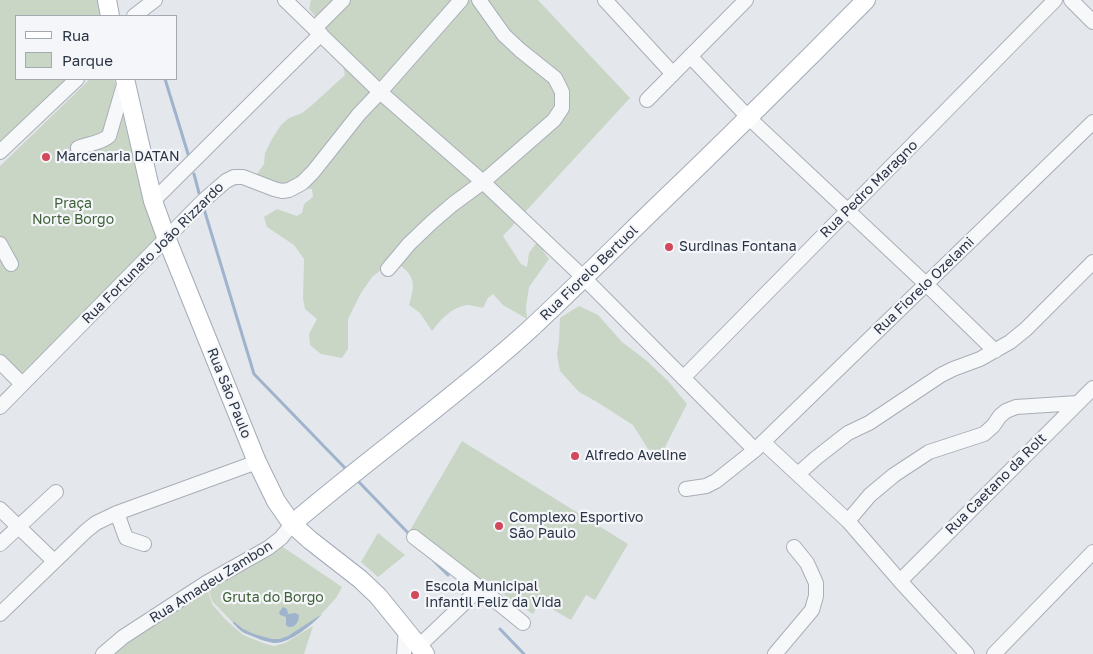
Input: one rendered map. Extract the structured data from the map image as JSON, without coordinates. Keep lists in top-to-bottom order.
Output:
{
  "streets": {
    "main road": ["Rua Fiorelo Bertuol", "Rua São Paulo"],
    "street": [
      "Rua Pedro Maragno",
      "Rua Fortunato João Rizzardo",
      "Rua Fiorelo Ozelami",
      "Rua Caetano da Rolt",
      "Rua Amadeu Zambon"
    ]
  },
  "crossings": [
    ["Rua Fortunato João Rizzardo", "Rua São Paulo"],
    ["Rua Fiorelo Bertuol", "Rua São Paulo"],
    ["Rua Fiorelo Bertuol", "Rua Amadeu Zambon"],
    ["Rua São Paulo", "Rua Amadeu Zambon"]
  ],
  "parks": ["Praça Norte Borgo", "Gruta do Borgo"],
  "places": [
    "Marcenaria DATAN",
    "Surdinas Fontana",
    "Alfredo Aveline",
    "Complexo Esportivo São Paulo",
    "Escola Municipal Infantil Feliz da Vida"
  ],
  "legend": ["Rua", "Parque"]
}
